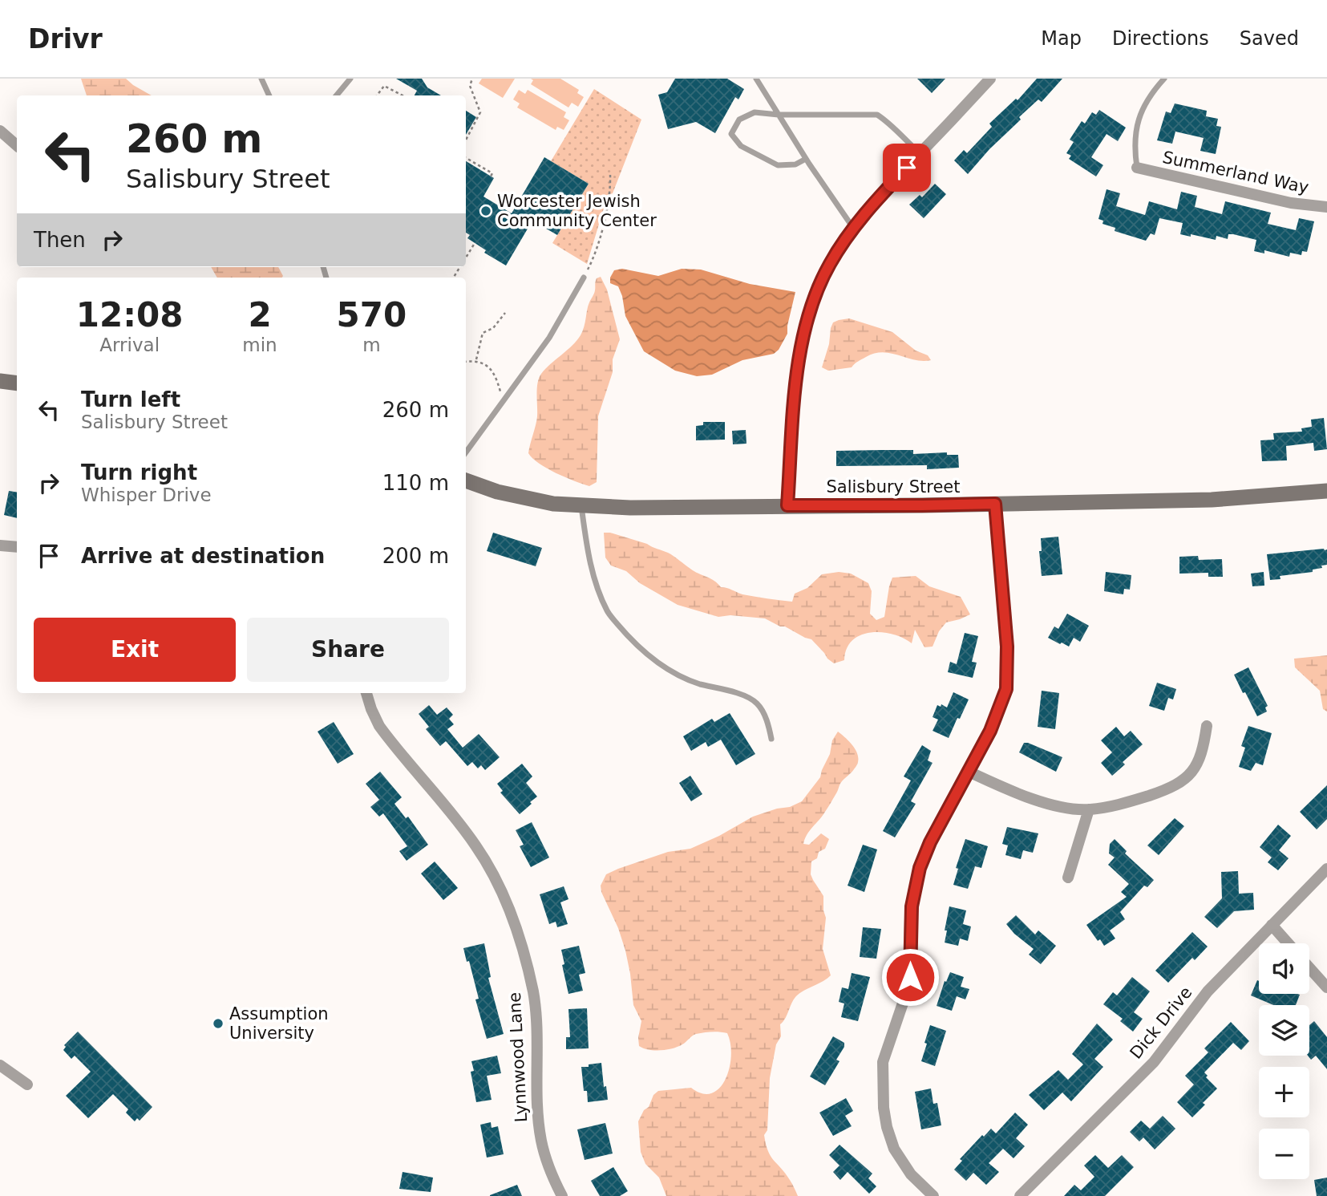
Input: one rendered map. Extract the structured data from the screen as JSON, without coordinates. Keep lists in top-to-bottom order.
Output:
{
  "streets": {
    "main road": ["Salisbury Street"],
    "street": ["Summerland Way", "Dick Drive", "Lynnwood Lane"]
  },
  "places": ["Worcester Jewish Community Center", "Assumption University"],
  "page": {
    "header": "Drivr",
    "nav": ["Map", "Directions", "Saved"],
    "turn": ["260 m", "Salisbury Street"],
    "then": "Then",
    "eta": [
      "12:08",
      "Arrival",
      "2",
      "min",
      "570",
      "m"
    ],
    "list": [
      {
        "name": "Turn left",
        "note": "Salisbury Street",
        "value": "260 m"
      },
      {
        "name": "Turn right",
        "note": "Whisper Drive",
        "value": "110 m"
      },
      {
        "name": "Arrive at destination",
        "value": "200 m"
      }
    ],
    "buttons": ["Exit", "Share"],
    "map_buttons": ["+", "−"]
  }
}
